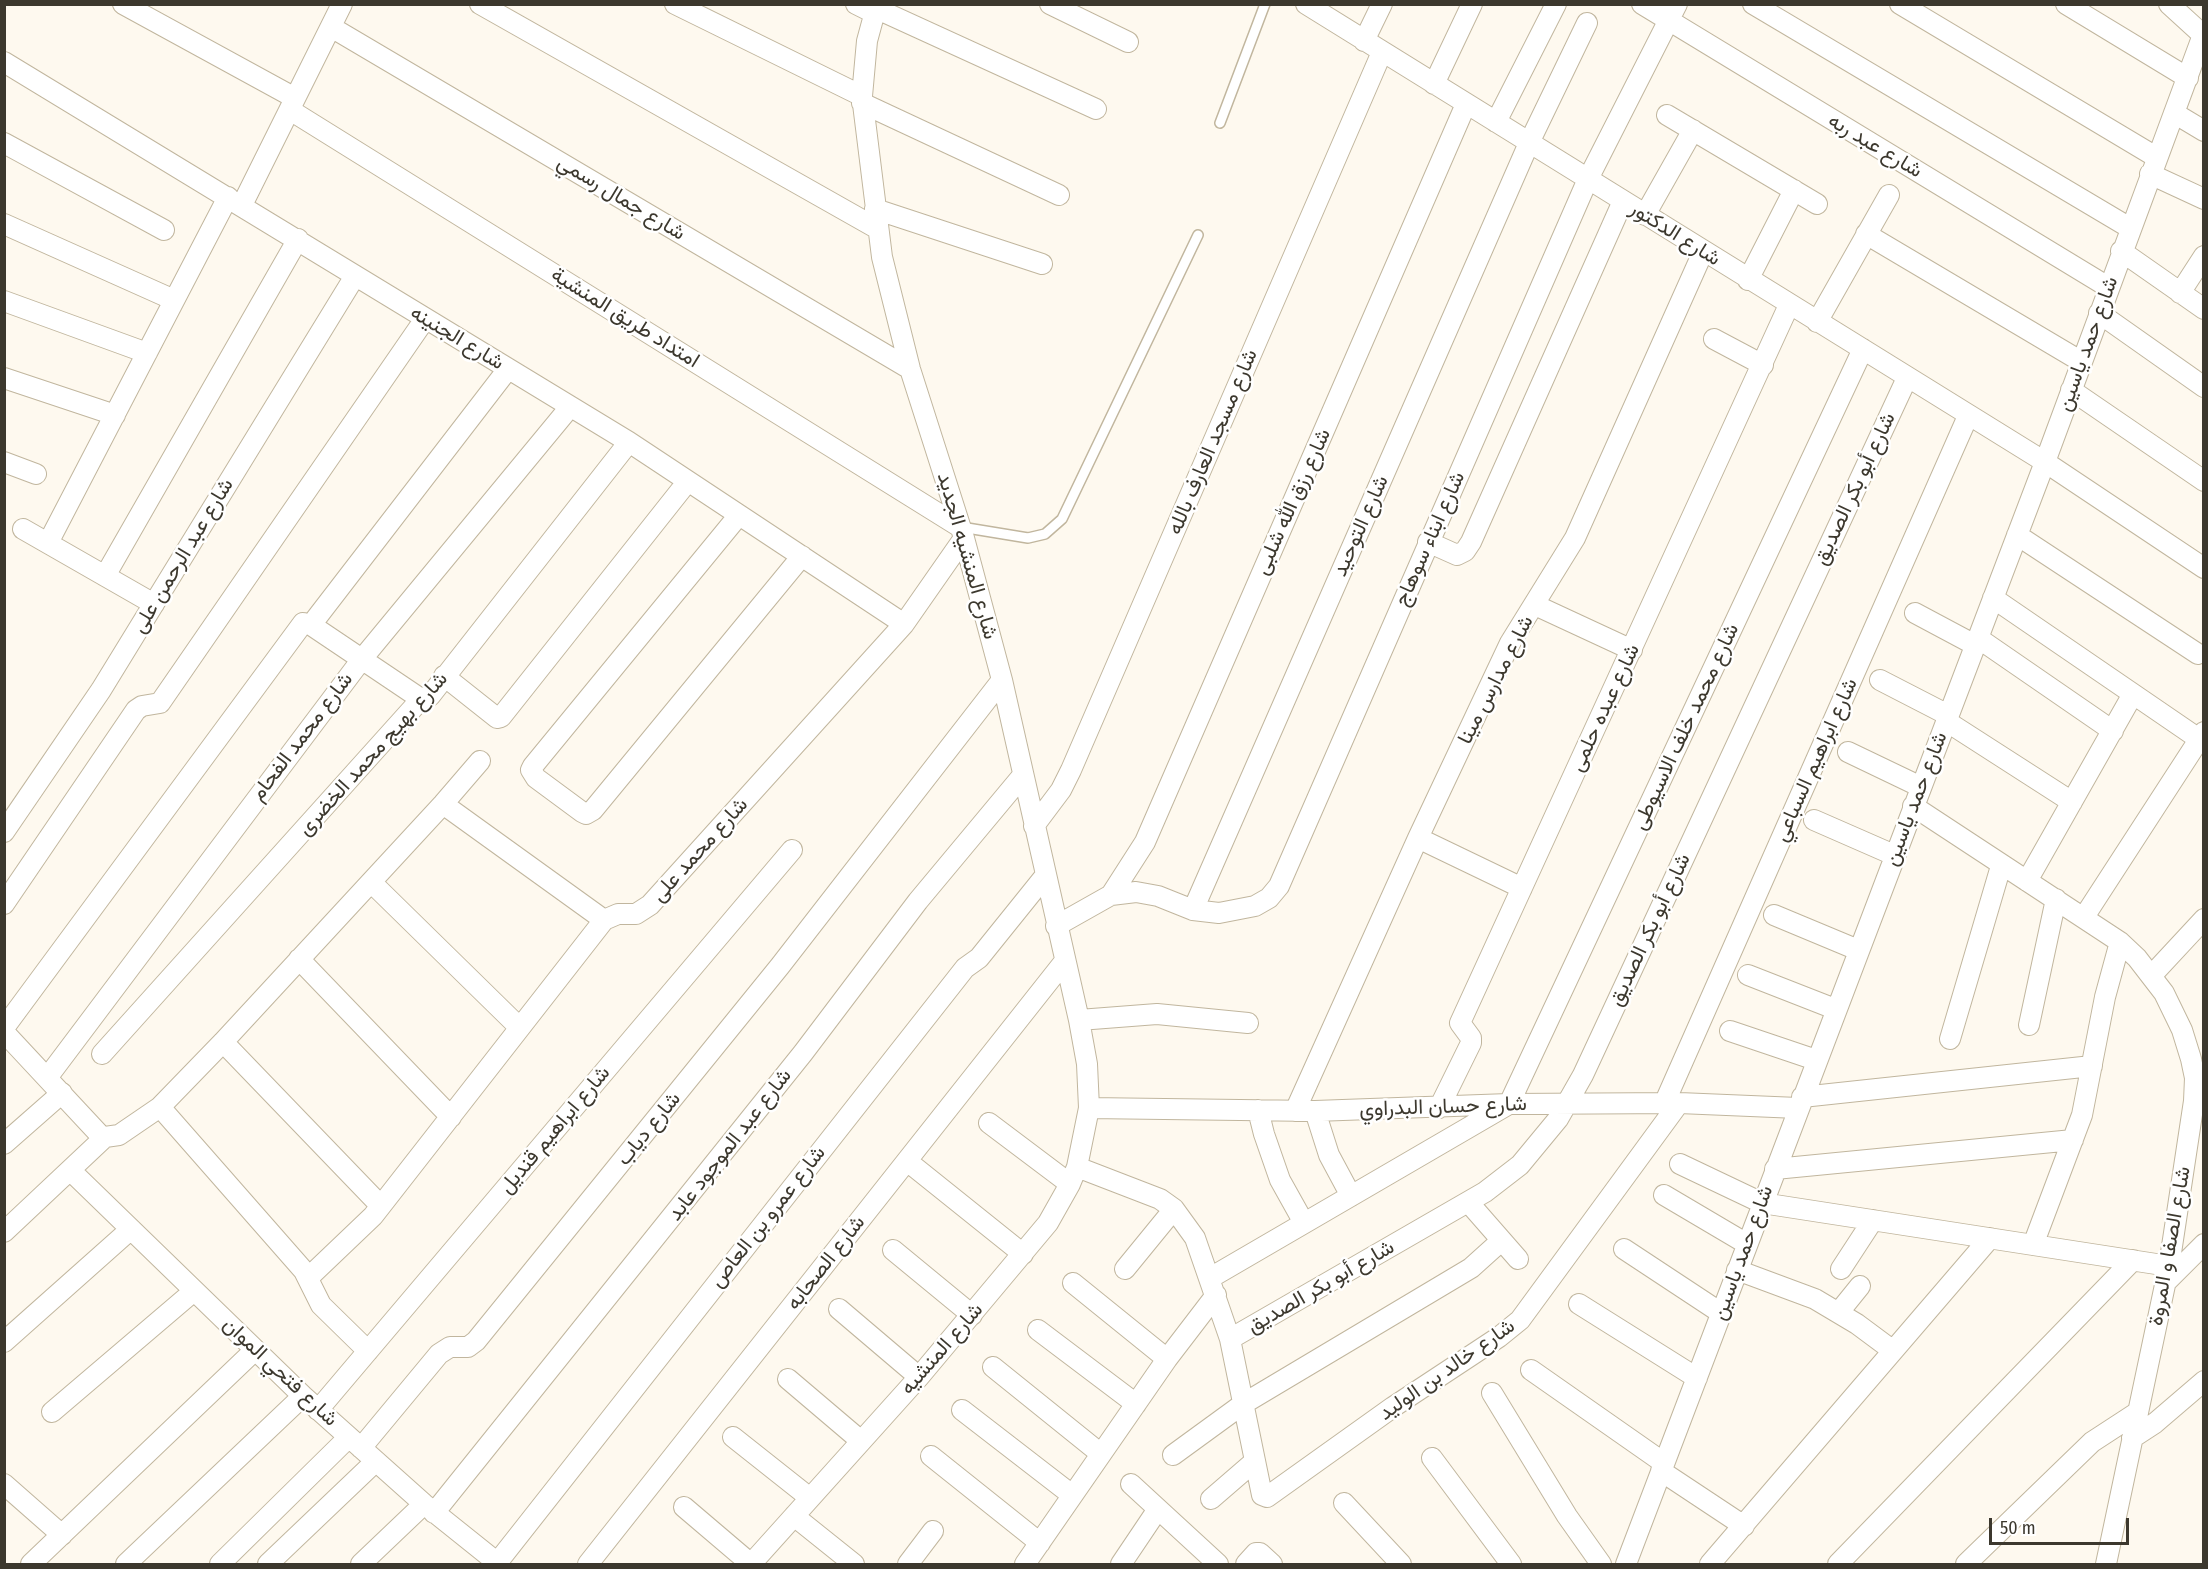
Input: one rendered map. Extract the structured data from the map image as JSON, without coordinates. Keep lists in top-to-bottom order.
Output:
{
  "streets": {
    "street": [
      "شارع عبد ربه",
      "شارع جمال رسمي",
      "شارع الدكتور",
      "امتداد طريق المنشية",
      "شارع الجنينه",
      "شارع حمد ياسين",
      "شارع مسجد العارف بالله",
      "شارع أبو بكر الصديق",
      "شارع رزق الله شلبى",
      "شارع التوحيد",
      "شارع ابناء سوهاج",
      "شارع عبد الرحمن على",
      "شارع المنشيه الجديد",
      "شارع مدارس مينا",
      "شارع عبده حلمى",
      "شارع محمد خلف الاسيوطى",
      "شارع محمد الفحام",
      "شارع بهيج محمد الخضرى",
      "شارع ابراهيم السباعي",
      "شارع محمد على",
      "شارع حسان البدراوي",
      "شارع دياب",
      "شارع ابراهيم قنديل",
      "شارع عبد الموجود عابد",
      "شارع عمرو بن العاص",
      "شارع الصفا و المروة",
      "شارع الصحابه",
      "شارع المنشيه",
      "شارع خالد بن الوليد",
      "شارع فتحي الموان"
    ]
  },
  "crossings": [
    ["شارع عبد ربه", "شارع حمد ياسين"],
    ["شارع عبد ربه", "شارع ابناء سوهاج"],
    ["شارع جمال رسمي", "شارع المنشيه الجديد"],
    ["شارع الدكتور", "شارع حمد ياسين"],
    ["شارع الدكتور", "شارع مسجد العارف بالله"],
    ["شارع الدكتور", "شارع أبو بكر الصديق"],
    ["شارع الدكتور", "شارع رزق الله شلبى"],
    ["شارع الدكتور", "شارع التوحيد"],
    ["شارع الدكتور", "شارع ابناء سوهاج"],
    ["شارع الدكتور", "شارع مدارس مينا"],
    ["شارع الدكتور", "شارع عبده حلمى"],
    ["شارع الدكتور", "شارع محمد خلف الاسيوطى"],
    ["شارع الدكتور", "شارع ابراهيم السباعي"],
    ["امتداد طريق المنشية", "شارع المنشيه الجديد"],
    ["امتداد طريق المنشية", "شارع محمد على"],
    ["شارع الجنينه", "شارع عبد الرحمن على"],
    ["شارع الجنينه", "شارع محمد الفحام"],
    ["شارع الجنينه", "شارع بهيج محمد الخضرى"],
    ["شارع الجنينه", "شارع محمد على"],
    ["شارع حمد ياسين", "شارع حسان البدراوي"],
    ["شارع حمد ياسين", "شارع الصفا و المروة"],
    ["شارع مسجد العارف بالله", "شارع المنشيه الجديد"],
    ["شارع أبو بكر الصديق", "شارع حسان البدراوي"],
    ["شارع التوحيد", "شارع ابناء سوهاج"],
    ["شارع المنشيه الجديد", "شارع محمد على"],
    ["شارع المنشيه الجديد", "شارع حسان البدراوي"],
    ["شارع المنشيه الجديد", "شارع دياب"],
    ["شارع المنشيه الجديد", "شارع عبد الموجود عابد"],
    ["شارع المنشيه الجديد", "شارع عمرو بن العاص"],
    ["شارع المنشيه الجديد", "شارع الصحابه"],
    ["شارع المنشيه الجديد", "شارع المنشيه"],
    ["شارع مدارس مينا", "شارع حسان البدراوي"],
    ["شارع عبده حلمى", "شارع حسان البدراوي"],
    ["شارع محمد خلف الاسيوطى", "شارع حسان البدراوي"],
    ["شارع ابراهيم السباعي", "شارع حسان البدراوي"],
    ["شارع ابراهيم السباعي", "شارع خالد بن الوليد"],
    ["شارع حسان البدراوي", "شارع المنشيه"],
    ["شارع حسان البدراوي", "شارع خالد بن الوليد"],
    ["شارع دياب", "شارع فتحي الموان"],
    ["شارع ابراهيم قنديل", "شارع فتحي الموان"],
    ["شارع عبد الموجود عابد", "شارع فتحي الموان"],
    ["شارع عمرو بن العاص", "شارع فتحي الموان"]
  ],
  "scale_bar": "50 m"
}
